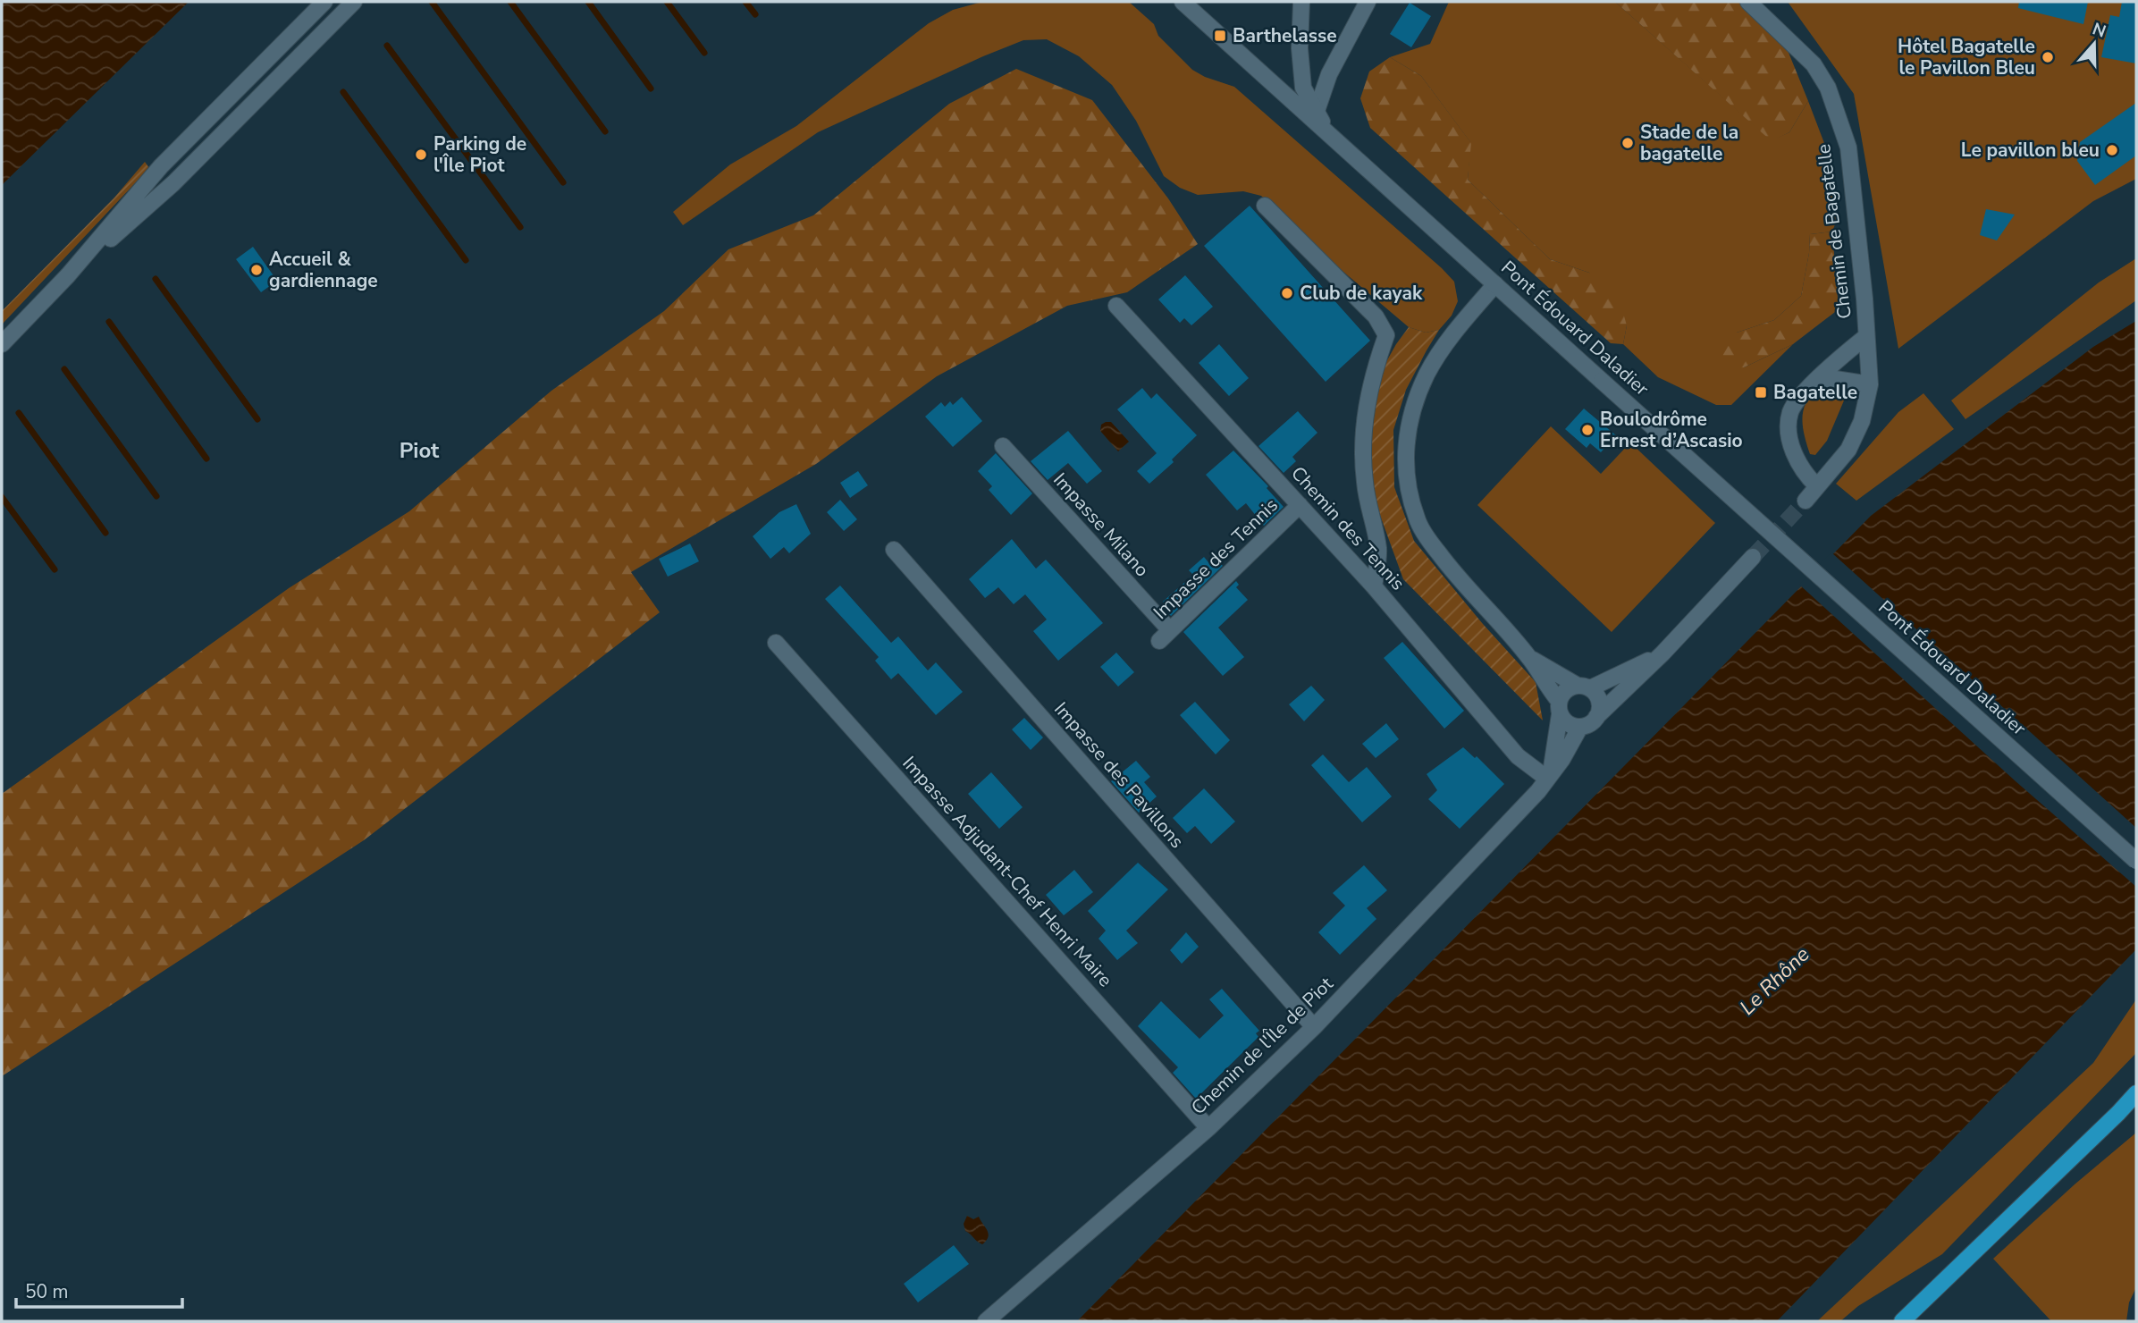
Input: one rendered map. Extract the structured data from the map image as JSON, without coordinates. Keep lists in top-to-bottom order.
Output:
{
  "streets": {
    "street": [
      "Chemin de Bagatelle",
      "Pont Édouard Daladier",
      "Impasse Milano",
      "Chemin des Tennis",
      "Impasse des Tennis",
      "Impasse des Pavillons",
      "Impasse Adjudant-Chef Henri Maire",
      "Chemin de l'Île de Piot"
    ]
  },
  "crossings": [
    ["Impasse Milano", "Impasse des Tennis"],
    ["Chemin des Tennis", "Impasse des Tennis"],
    ["Chemin des Tennis", "Chemin de l'Île de Piot"],
    ["Impasse des Pavillons", "Chemin de l'Île de Piot"],
    ["Impasse Adjudant-Chef Henri Maire", "Chemin de l'Île de Piot"]
  ],
  "districts": ["Piot"],
  "water": ["Le Rhône"],
  "places": {
    "transit": ["Barthelasse", "Bagatelle"],
    "other": [
      "Hôtel Bagatelle le Pavillon Bleu",
      "Stade de la bagatelle",
      "Le pavillon bleu",
      "Parking de l'Île Piot",
      "Accueil & gardiennage",
      "Club de kayak",
      "Boulodrôme Ernest d’Ascasio"
    ]
  },
  "scale_bar": "50 m",
  "north": "top"
}
